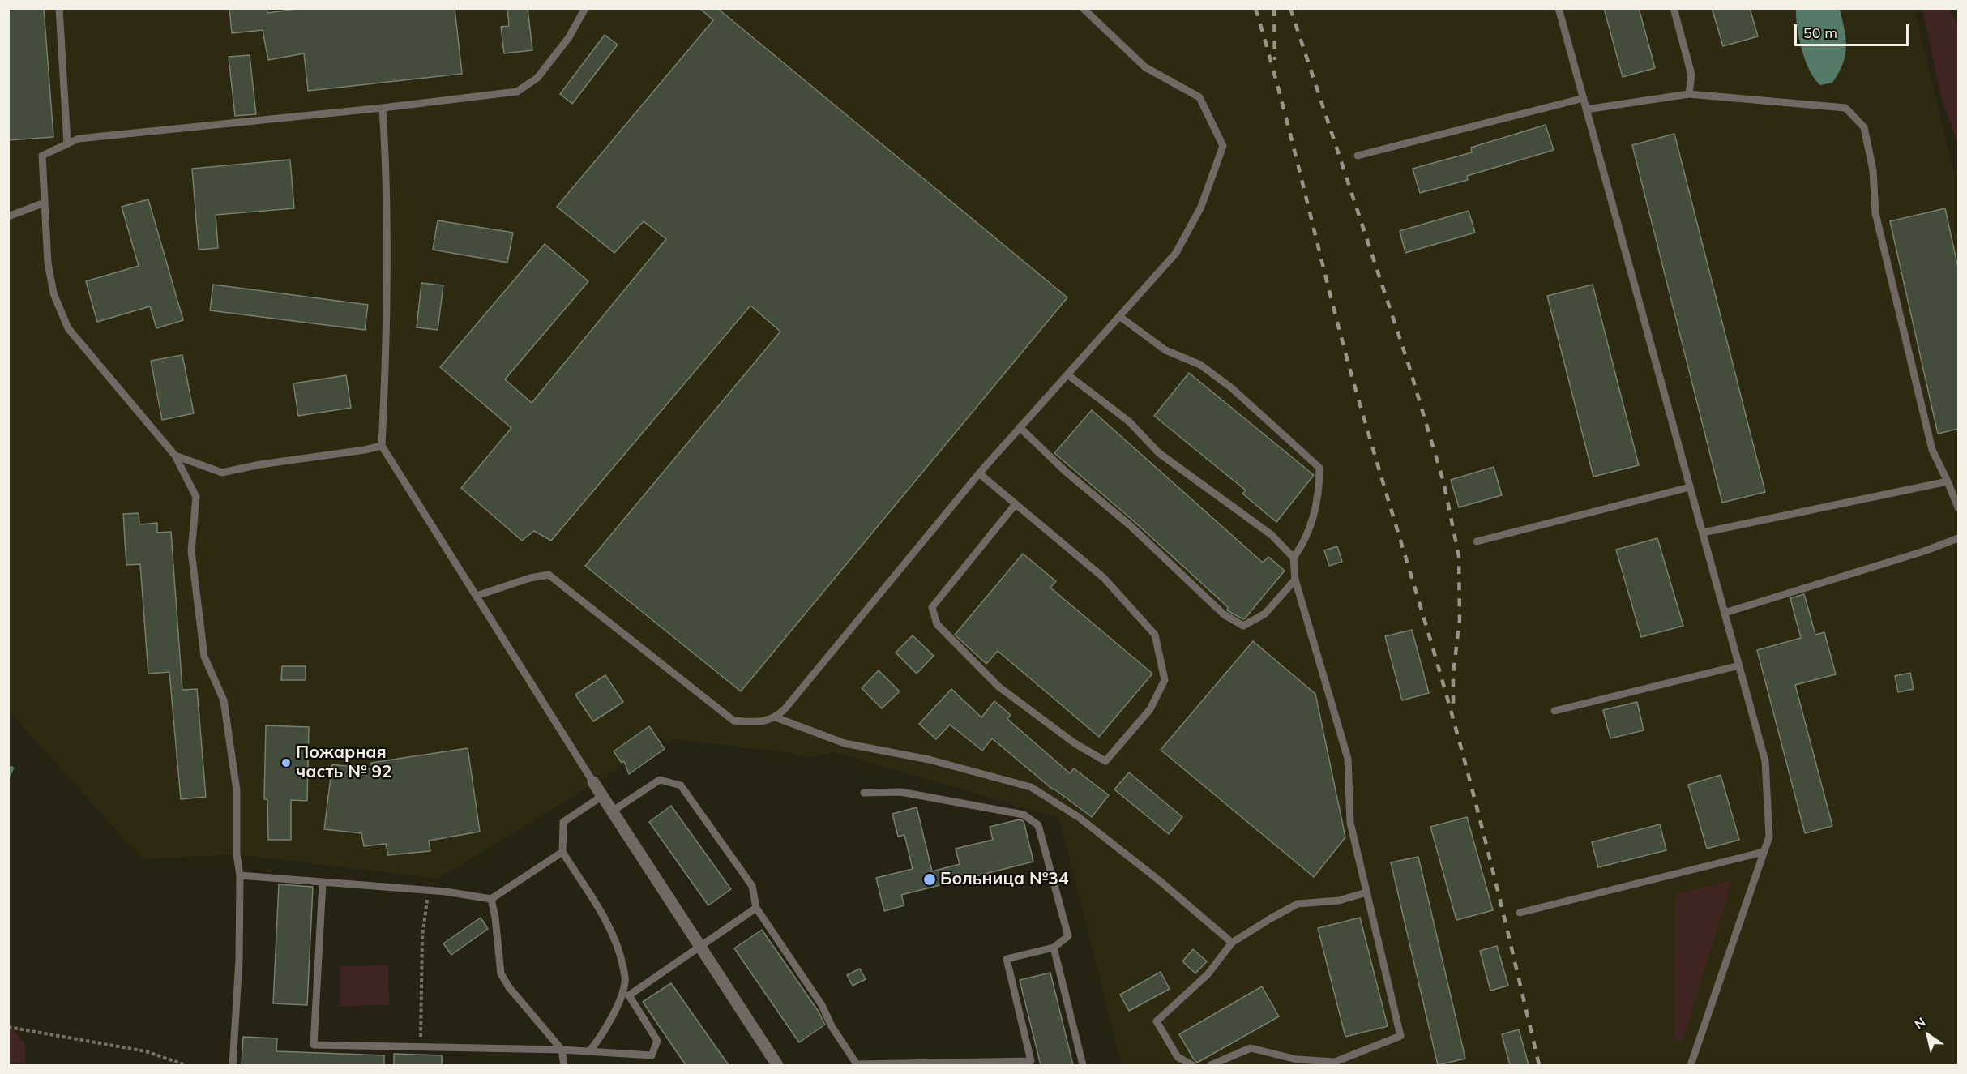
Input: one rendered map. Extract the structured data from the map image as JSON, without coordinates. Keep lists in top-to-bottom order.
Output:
{
  "places": ["Пожарная часть № 92", "Больница №34"],
  "scale_bar": "50 m",
  "north": "top left"
}
